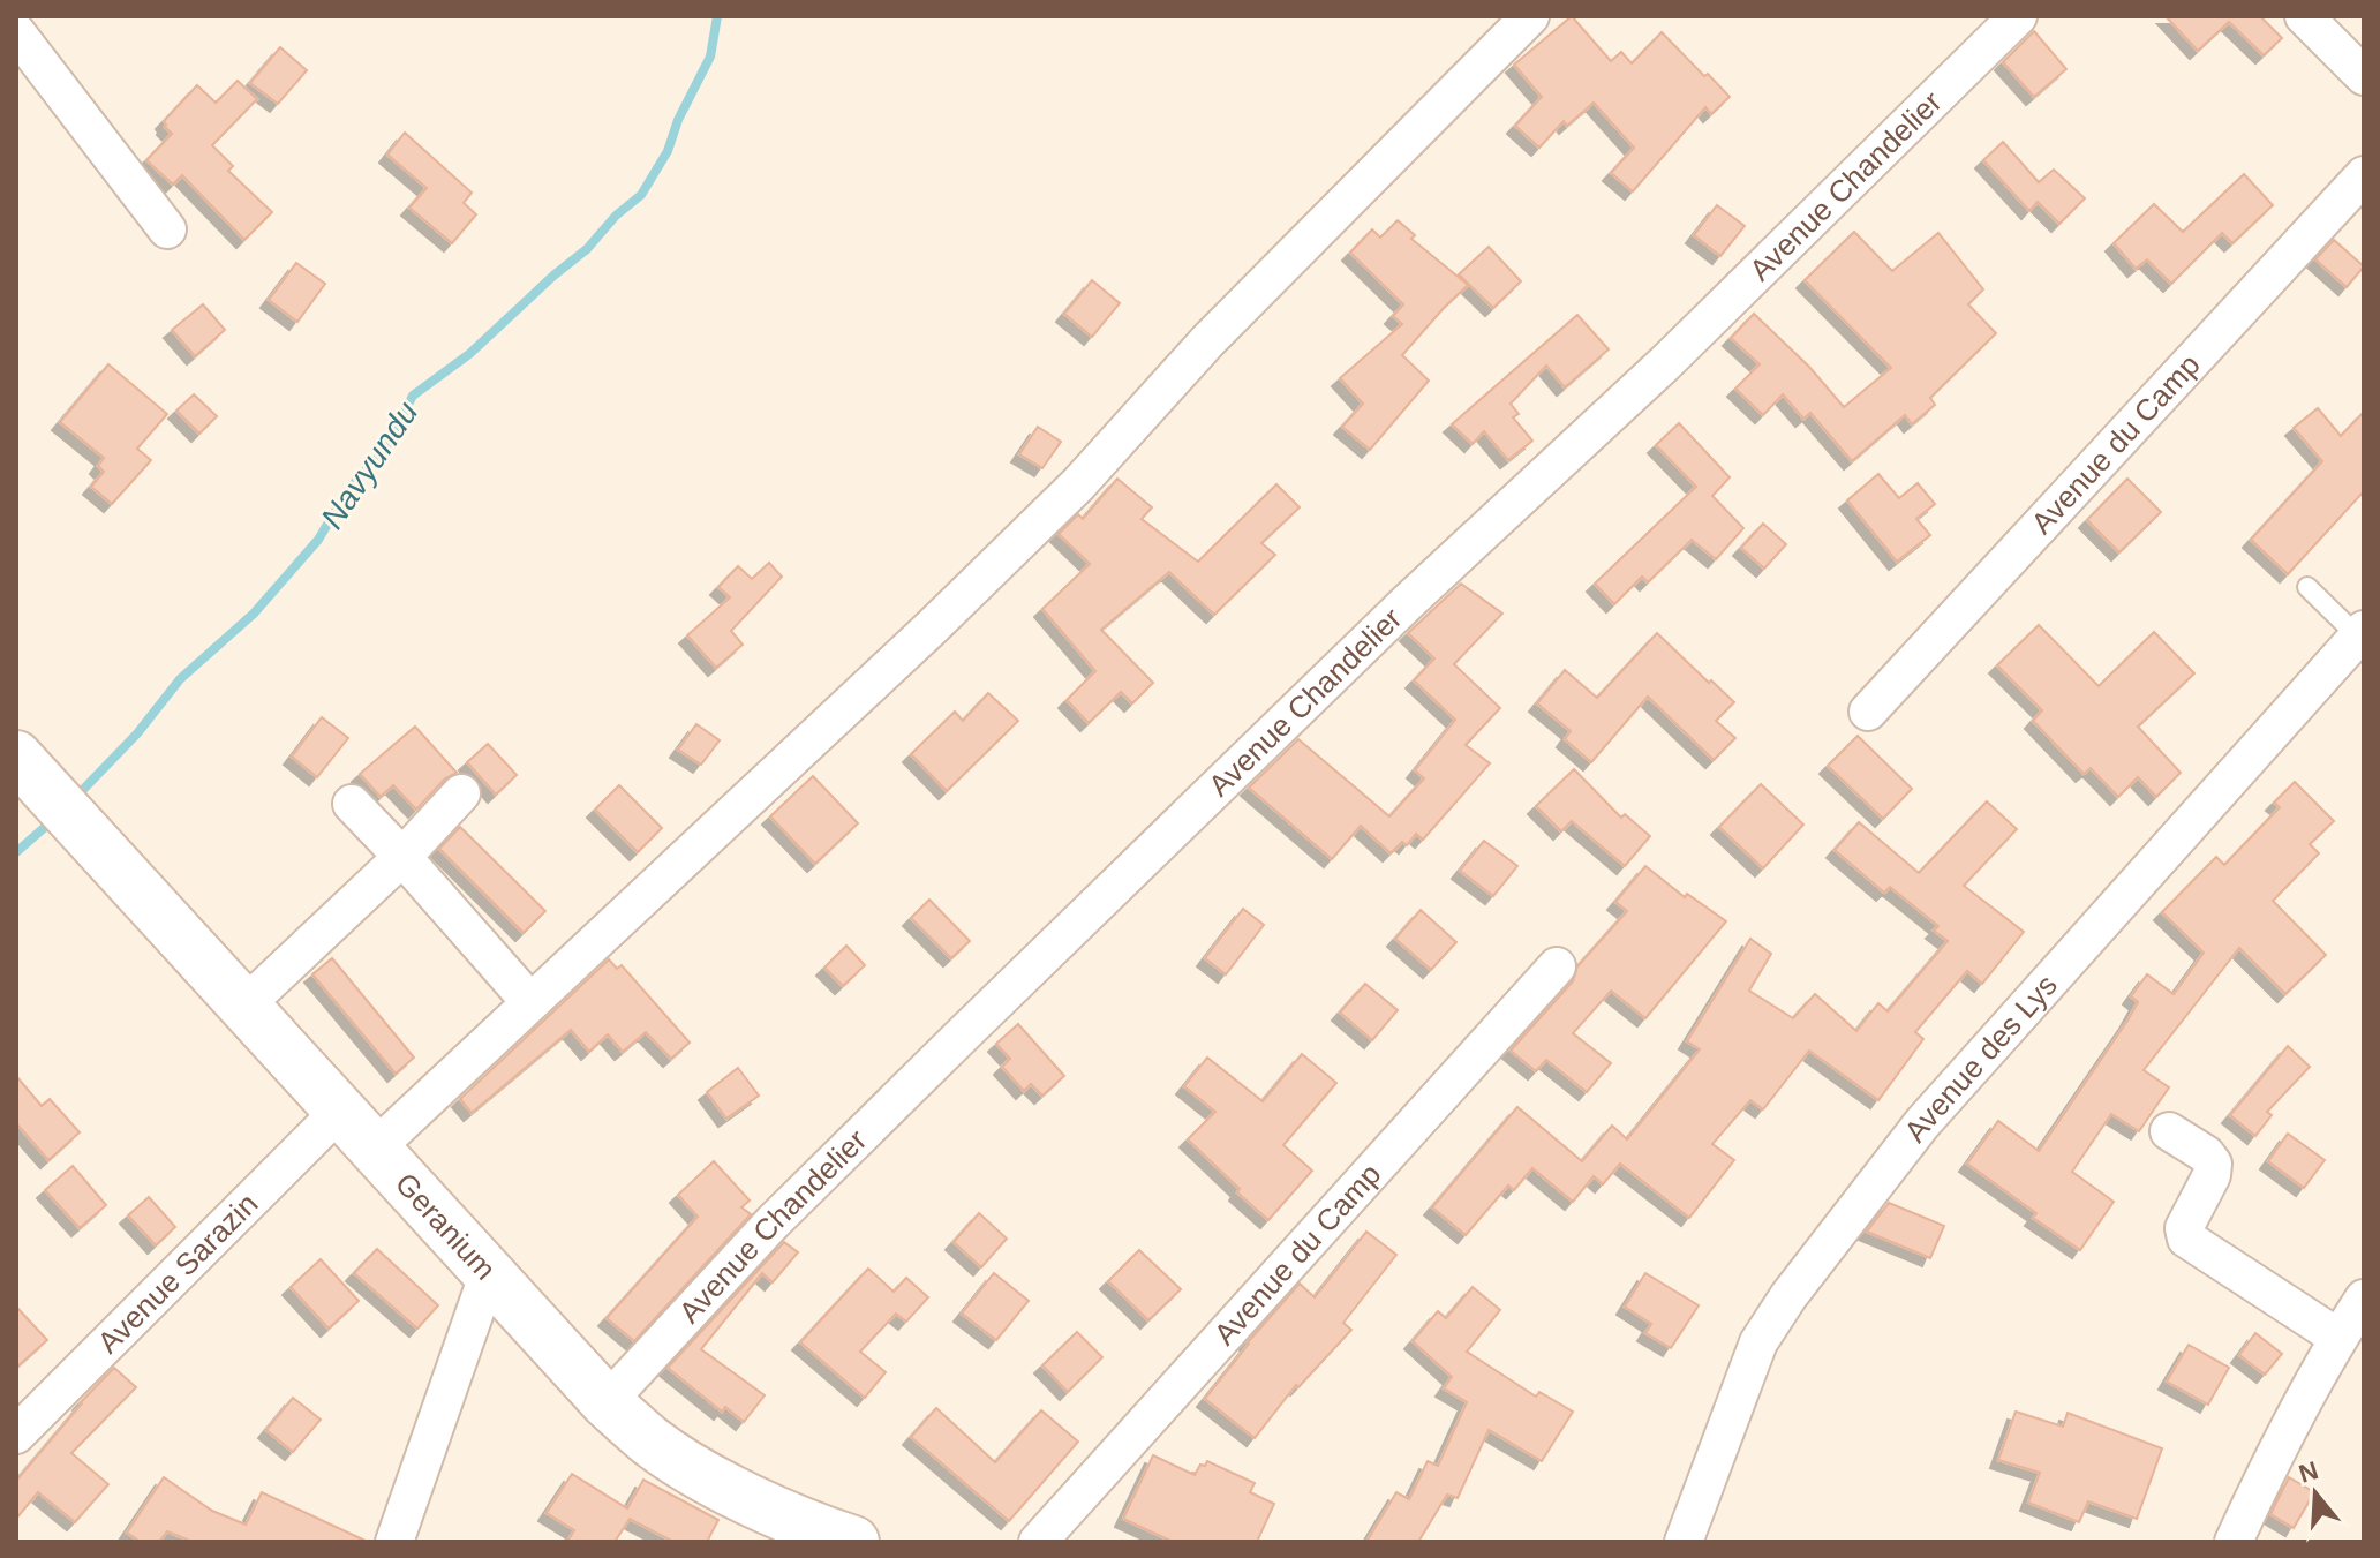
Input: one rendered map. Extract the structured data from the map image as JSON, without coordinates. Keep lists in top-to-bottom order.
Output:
{
  "streets": {
    "street": [
      "Avenue Chandelier",
      "Avenue du Camp",
      "Avenue des Lys",
      "Geranium",
      "Avenue Sarazin"
    ]
  },
  "crossings": [
    ["Avenue Chandelier", "Geranium"],
    ["Geranium", "Avenue Sarazin"]
  ],
  "water": ["Navyundu"],
  "north": "top"
}
